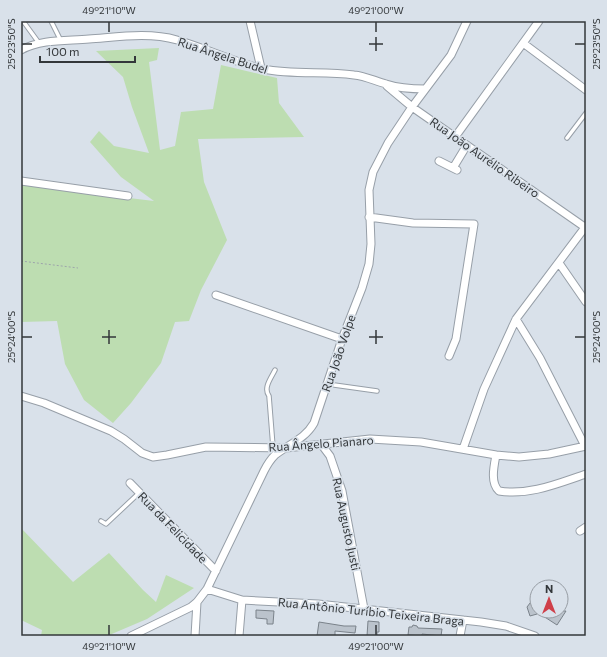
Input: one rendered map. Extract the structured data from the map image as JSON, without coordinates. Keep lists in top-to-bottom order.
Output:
{
  "streets": {
    "street": [
      "Rua Ângela Budel",
      "Rua João Aurélio Ribeiro",
      "Rua João Volpe",
      "Rua Ângelo Pianaro",
      "Rua Augusto Justi",
      "Rua da Felicidade",
      "Rua Antônio Turíbio Teixeira Braga"
    ]
  },
  "crossings": [
    ["Rua Ângela Budel", "Rua João Aurélio Ribeiro"],
    ["Rua Ângela Budel", "Rua João Volpe"],
    ["Rua João Aurélio Ribeiro", "Rua João Volpe"],
    ["Rua João Volpe", "Rua Ângelo Pianaro"],
    ["Rua João Volpe", "Rua da Felicidade"],
    ["Rua João Volpe", "Rua Antônio Turíbio Teixeira Braga"],
    ["Rua Ângelo Pianaro", "Rua Augusto Justi"],
    ["Rua Augusto Justi", "Rua Antônio Turíbio Teixeira Braga"]
  ],
  "scale_bar": "100 m",
  "north": "top",
  "coordinates": [
    "49°21'10\"W",
    "49°21'00\"W",
    "25°23'50\"S",
    "25°24'00\"S"
  ]
}
